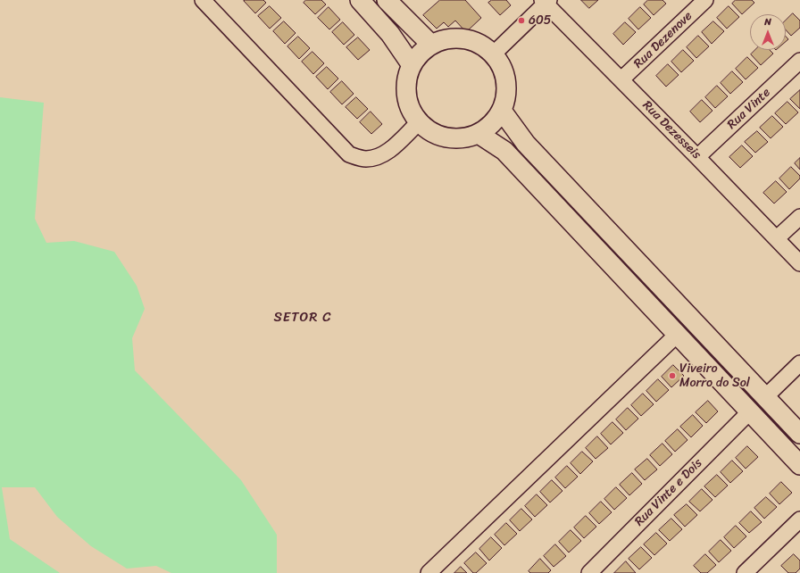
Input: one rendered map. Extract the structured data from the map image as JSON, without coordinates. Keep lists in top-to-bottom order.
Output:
{
  "streets": {
    "street": [
      "Rua Dezenove",
      "Rua Vinte",
      "Rua Dezesseis",
      "Rua Vinte e Dois"
    ]
  },
  "crossings": [
    ["Rua Dezenove", "Rua Dezesseis"],
    ["Rua Vinte", "Rua Dezesseis"]
  ],
  "districts": ["SETOR C"],
  "places": ["605", "Viveiro Morro do Sol"],
  "north": "top"
}
